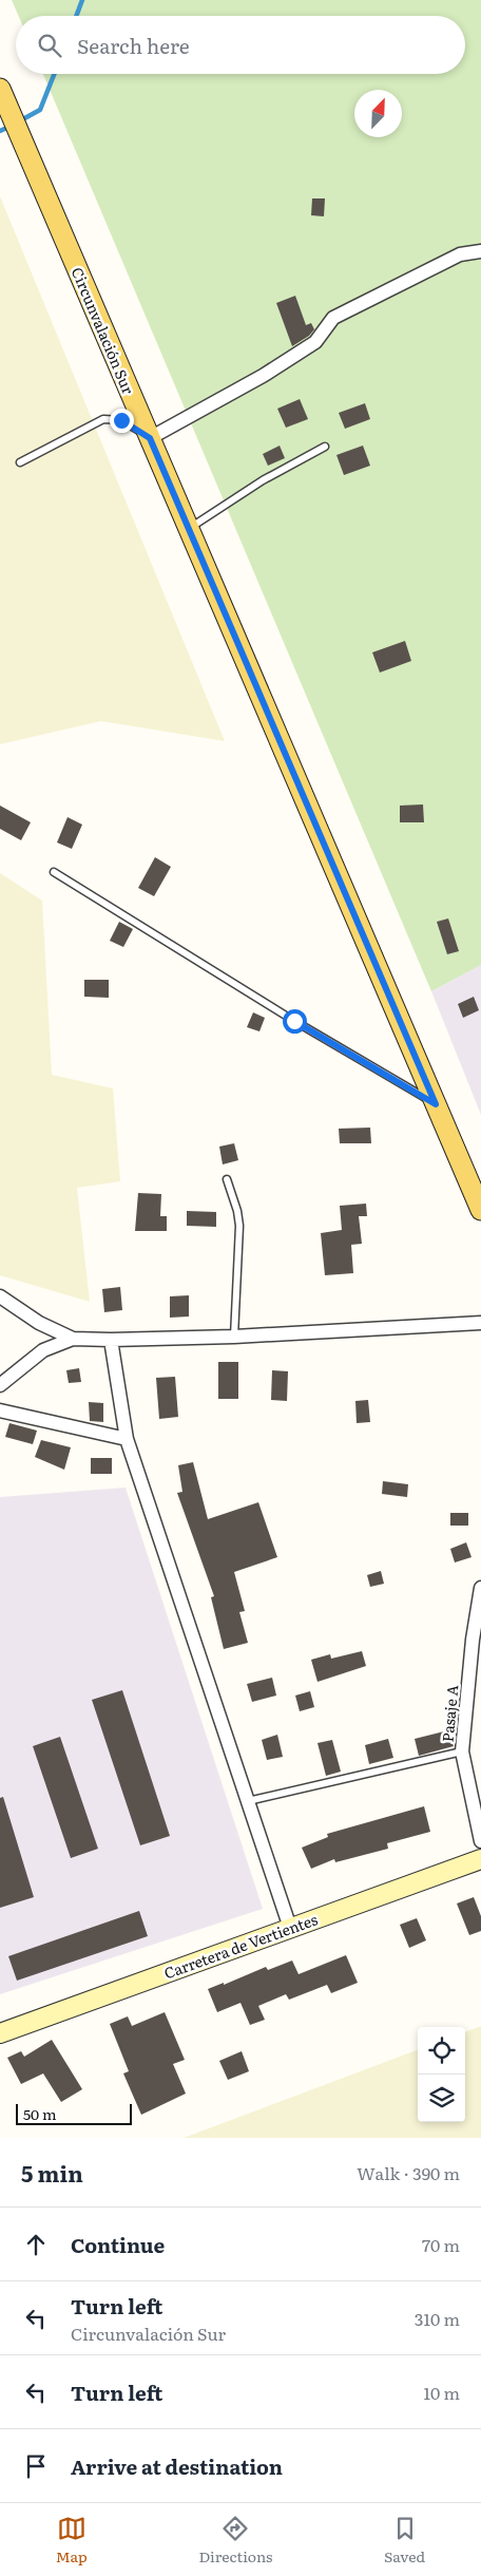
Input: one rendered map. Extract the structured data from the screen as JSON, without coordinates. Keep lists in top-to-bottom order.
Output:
{
  "streets": {
    "main road": ["Circunvalación Sur", "Carretera de Vertientes"],
    "street": ["Pasaje A"]
  },
  "scale_bar": "50 m",
  "north": "top right",
  "page": {
    "search": "Search here",
    "scale": "50 m",
    "heading": ["5 min", "Walk · 390 m"],
    "list": [
      ["Continue", "70 m"],
      ["Turn left", "Circunvalación Sur", "310 m"],
      ["Turn left", "10 m"],
      "Arrive at destination"
    ],
    "nav": ["Map", "Directions", "Saved"]
  }
}
